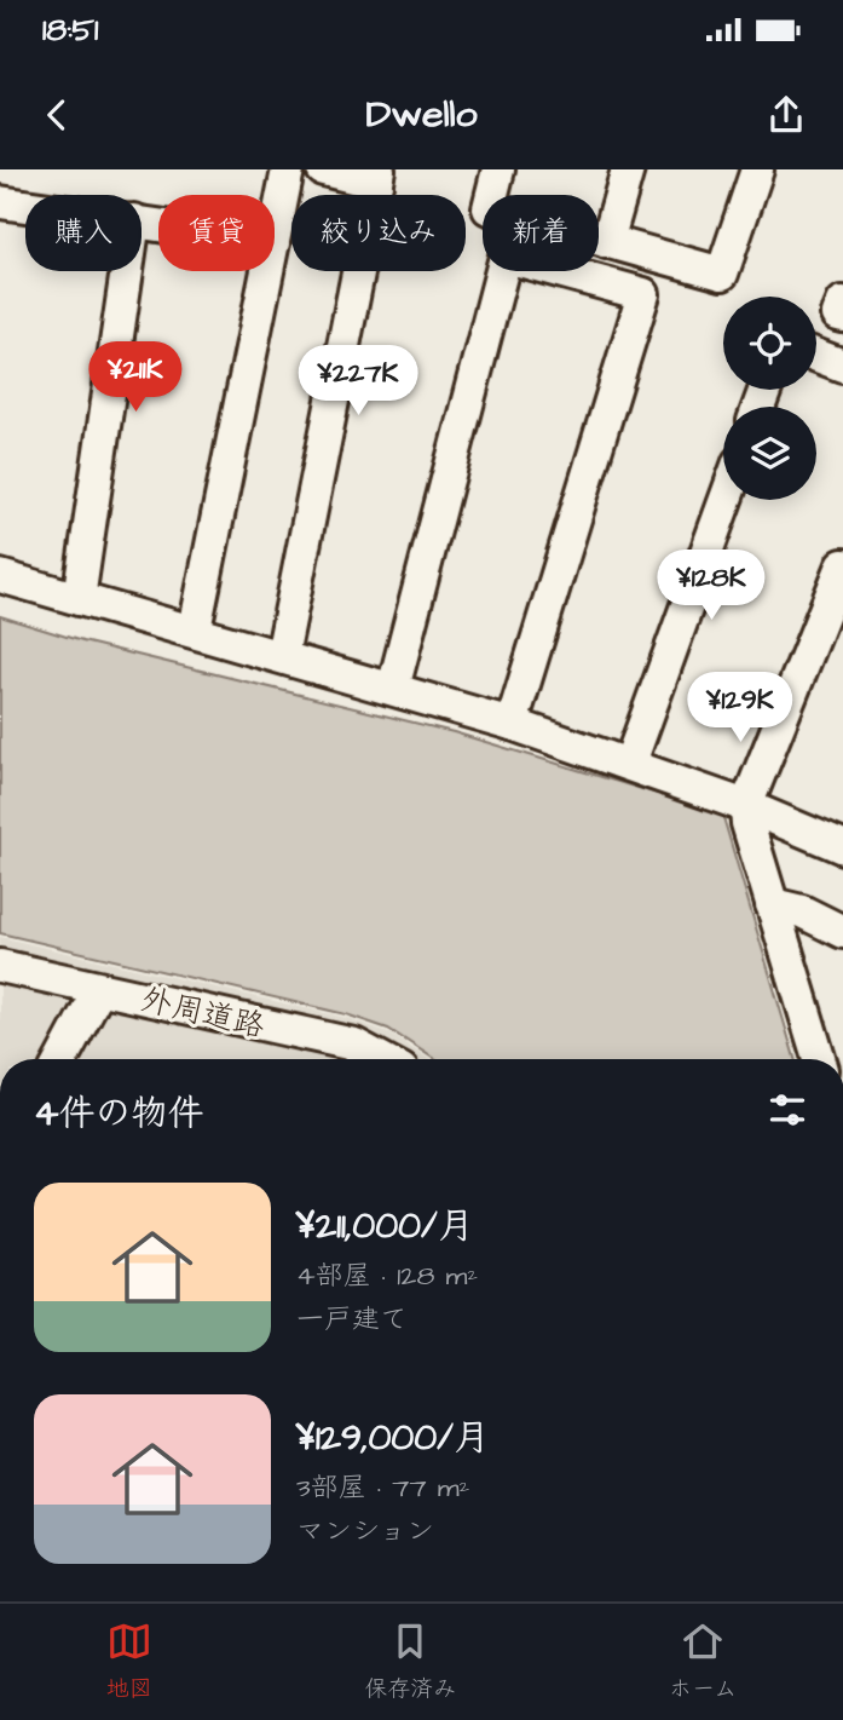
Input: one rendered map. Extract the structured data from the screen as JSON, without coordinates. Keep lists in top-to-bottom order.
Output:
{
  "streets": {
    "street": ["外周道路"]
  },
  "page": {
    "status": "18:51",
    "header": "Dwello",
    "chip": [
      "購入",
      "賃貸",
      "絞り込み",
      "新着"
    ],
    "price": [
      "¥211K",
      "¥227K",
      "¥128K",
      "¥129K"
    ],
    "heading": "4件の物件",
    "list": [
      {
        "name": "¥211,000/月",
        "note": "4部屋 · 128 m² · 一戸建て"
      },
      {
        "name": "¥129,000/月",
        "note": "3部屋 · 77 m² · マンション"
      }
    ],
    "tabs": ["地図", "保存済み", "ホーム"]
  }
}
